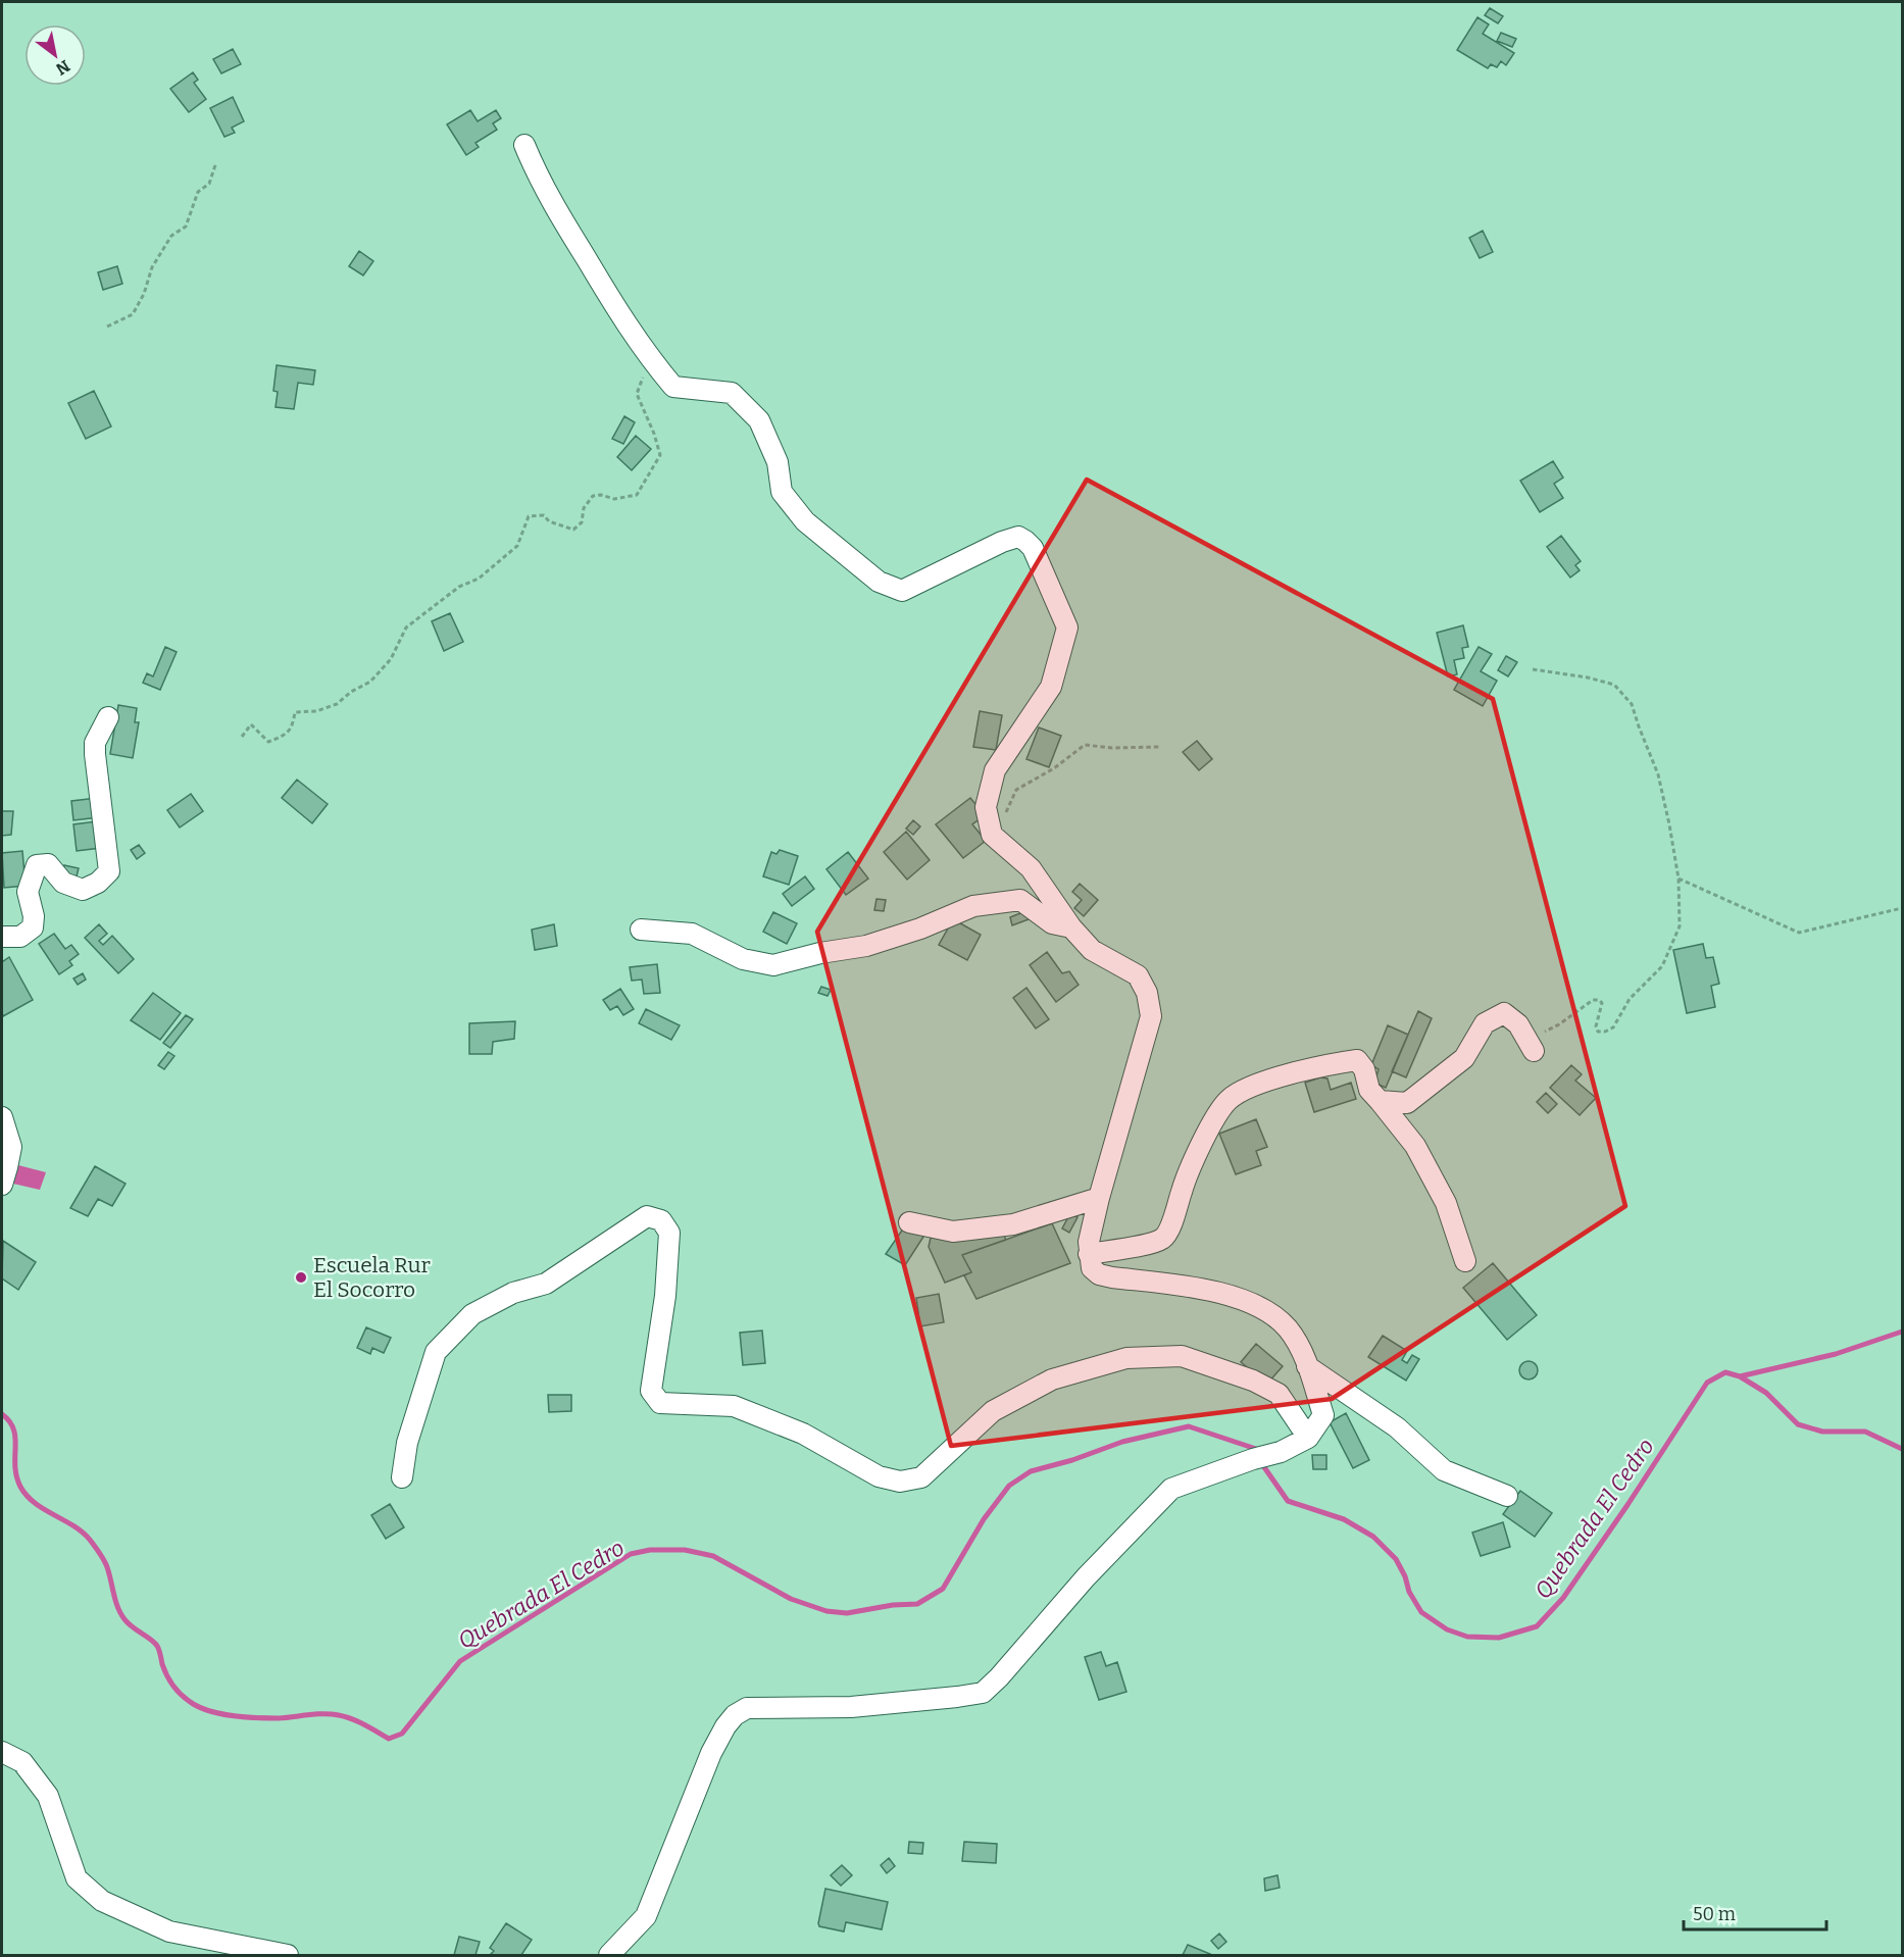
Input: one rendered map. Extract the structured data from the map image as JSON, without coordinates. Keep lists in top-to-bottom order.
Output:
{
  "water": ["Quebrada El Cedro"],
  "places": ["Escuela Rur El Socorro"],
  "scale_bar": "50 m",
  "north": "bottom right"
}
